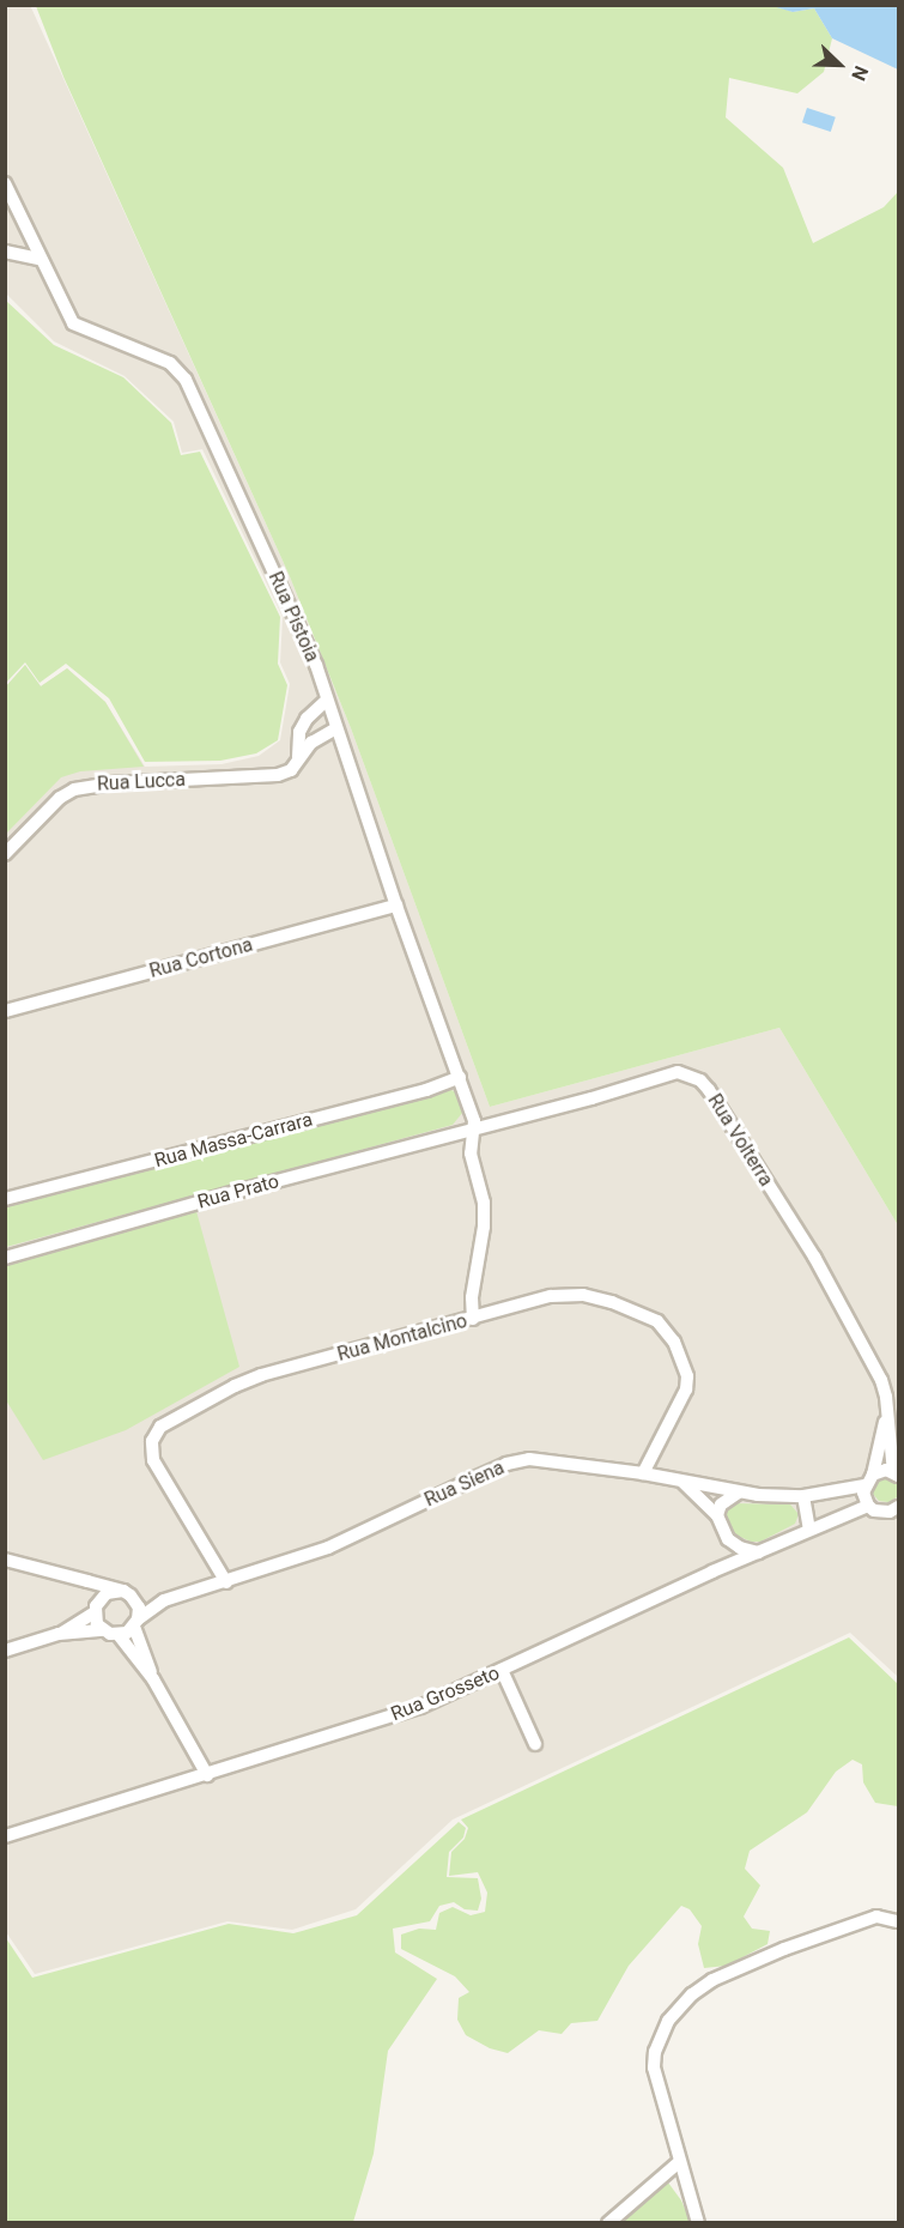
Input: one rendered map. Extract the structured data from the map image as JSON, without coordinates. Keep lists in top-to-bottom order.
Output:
{
  "streets": {
    "street": [
      "Rua Pistoia",
      "Rua Lucca",
      "Rua Cortona",
      "Rua Massa-Carrara",
      "Rua Volterra",
      "Rua Prato",
      "Rua Montalcino",
      "Rua Siena",
      "Rua Grosseto"
    ]
  },
  "crossings": [
    ["Rua Pistoia", "Rua Lucca"],
    ["Rua Pistoia", "Rua Cortona"],
    ["Rua Pistoia", "Rua Massa-Carrara"],
    ["Rua Pistoia", "Rua Volterra"],
    ["Rua Pistoia", "Rua Prato"],
    ["Rua Pistoia", "Rua Montalcino"],
    ["Rua Volterra", "Rua Prato"],
    ["Rua Volterra", "Rua Siena"],
    ["Rua Montalcino", "Rua Siena"]
  ],
  "north": "bottom right"
}
